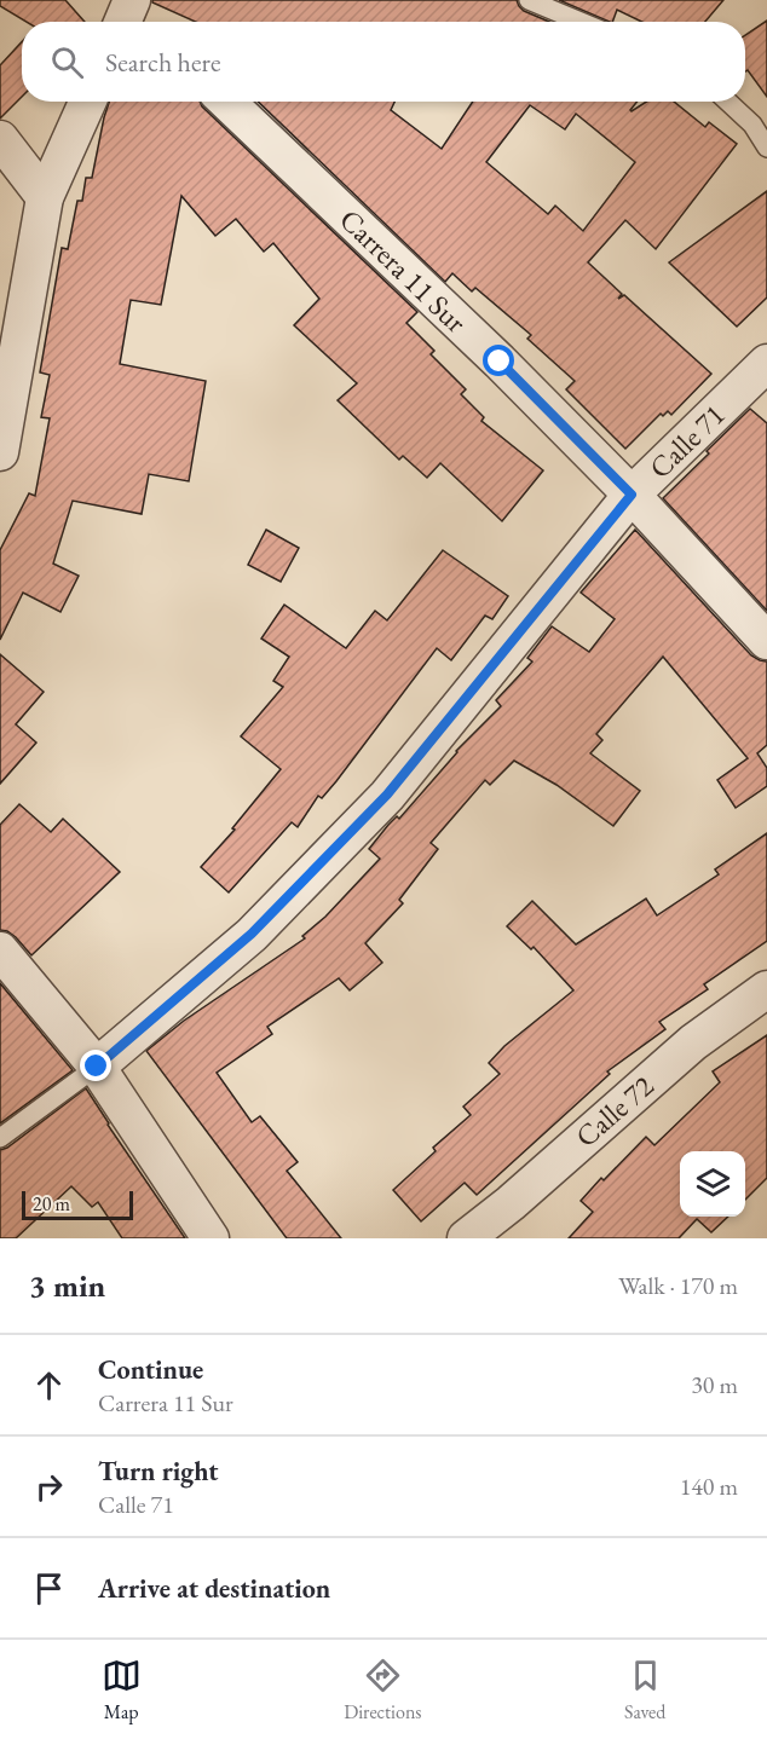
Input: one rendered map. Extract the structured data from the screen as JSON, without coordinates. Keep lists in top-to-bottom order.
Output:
{
  "streets": {
    "street": ["Carrera 11 Sur", "Calle 71", "Calle 72"]
  },
  "crossings": [
    ["Carrera 11 Sur", "Calle 71"]
  ],
  "scale_bar": "20 m",
  "page": {
    "search": "Search here",
    "scale": "20 m",
    "heading": ["3 min", "Walk · 170 m"],
    "list": [
      ["Continue", "Carrera 11 Sur", "30 m"],
      ["Turn right", "Calle 71", "140 m"],
      "Arrive at destination"
    ],
    "nav": ["Map", "Directions", "Saved"]
  }
}
